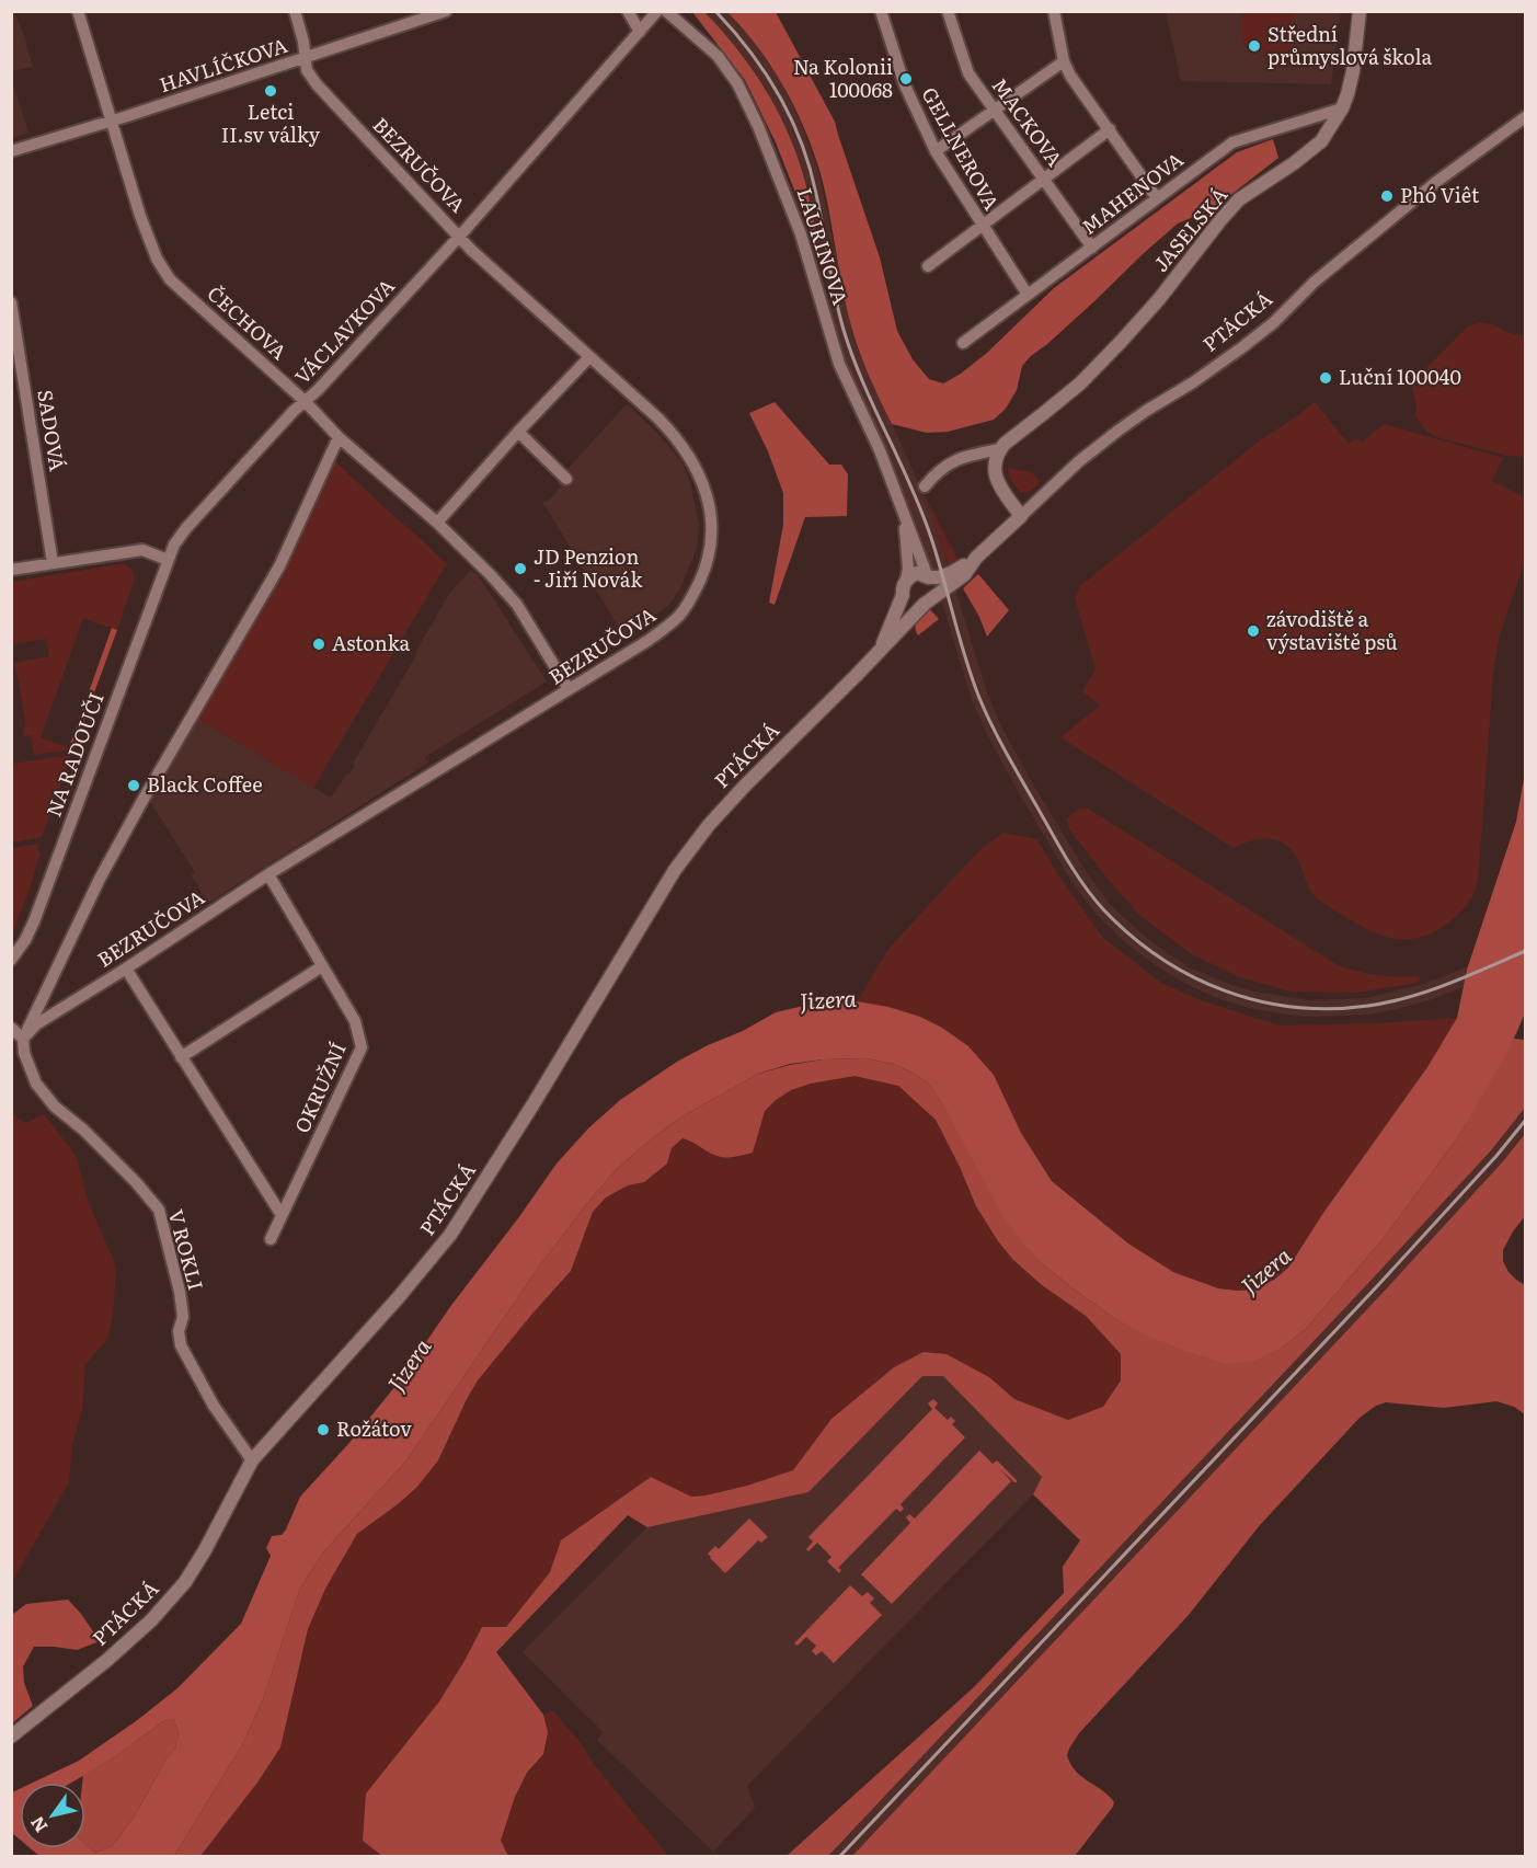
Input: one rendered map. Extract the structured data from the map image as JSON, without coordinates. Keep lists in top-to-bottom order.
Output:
{
  "streets": {
    "street": [
      "HAVLÍČKOVA",
      "MACKOVA",
      "GELLNEROVA",
      "BEZRUČOVA",
      "MAHENOVA",
      "JASELSKÁ",
      "LAURINOVA",
      "PTÁCKÁ",
      "ČECHOVA",
      "VÁCLAVKOVA",
      "SADOVÁ",
      "NA RADOUČI",
      "OKRUŽNÍ",
      "V ROKLI"
    ]
  },
  "crossings": [
    ["HAVLÍČKOVA", "BEZRUČOVA"],
    ["HAVLÍČKOVA", "ČECHOVA"],
    ["MACKOVA", "MAHENOVA"],
    ["GELLNEROVA", "MAHENOVA"],
    ["BEZRUČOVA", "ČECHOVA"],
    ["BEZRUČOVA", "VÁCLAVKOVA"],
    ["BEZRUČOVA", "OKRUŽNÍ"],
    ["BEZRUČOVA", "V ROKLI"],
    ["MAHENOVA", "JASELSKÁ"],
    ["LAURINOVA", "PTÁCKÁ"],
    ["PTÁCKÁ", "V ROKLI"],
    ["ČECHOVA", "VÁCLAVKOVA"],
    ["VÁCLAVKOVA", "NA RADOUČI"]
  ],
  "water": ["Jizera"],
  "places": [
    "Střední průmyslová škola",
    "Na Kolonii 100068",
    "Letci II.sv války",
    "Phó Viêt",
    "Luční 100040",
    "JD Penzion - Jiří Novák",
    "závodiště a výstaviště psů",
    "Astonka",
    "Black Coffee",
    "Rožátov"
  ],
  "north": "bottom left"
}
